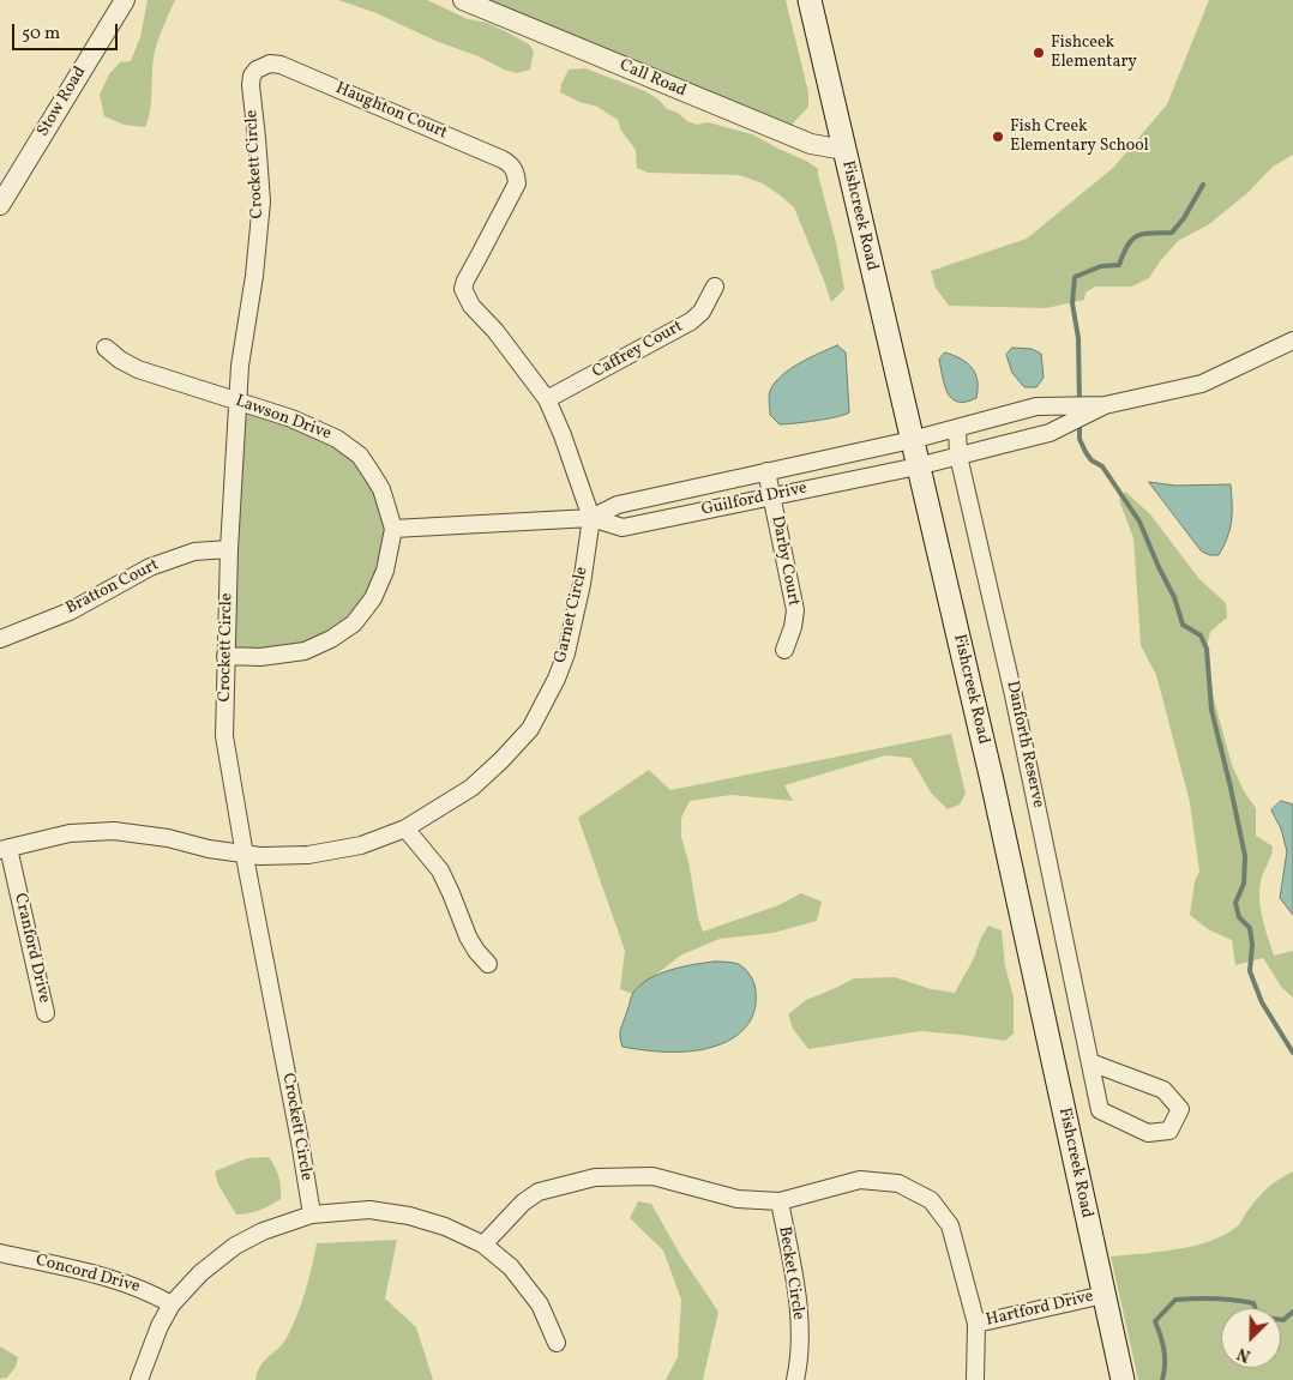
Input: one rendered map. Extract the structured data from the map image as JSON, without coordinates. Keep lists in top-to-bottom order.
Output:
{
  "streets": {
    "main road": ["Fishcreek Road"],
    "street": [
      "Call Road",
      "Stow Road",
      "Haughton Court",
      "Crockett Circle",
      "Caffrey Court",
      "Lawson Drive",
      "Guilford Drive",
      "Darby Court",
      "Bratton Court",
      "Garnet Circle",
      "Danforth Reserve",
      "Cranford Drive",
      "Becket Circle",
      "Concord Drive",
      "Hartford Drive"
    ]
  },
  "crossings": [
    ["Call Road", "Fishcreek Road"],
    ["Haughton Court", "Crockett Circle"],
    ["Haughton Court", "Garnet Circle"],
    ["Crockett Circle", "Lawson Drive"],
    ["Crockett Circle", "Bratton Court"],
    ["Crockett Circle", "Garnet Circle"],
    ["Fishcreek Road", "Guilford Drive"],
    ["Fishcreek Road", "Hartford Drive"],
    ["Caffrey Court", "Garnet Circle"],
    ["Lawson Drive", "Guilford Drive"],
    ["Guilford Drive", "Darby Court"],
    ["Guilford Drive", "Garnet Circle"],
    ["Guilford Drive", "Danforth Reserve"],
    ["Garnet Circle", "Cranford Drive"]
  ],
  "places": ["Fishceek Elementary", "Fish Creek Elementary School"],
  "scale_bar": "50 m",
  "north": "bottom left"
}
